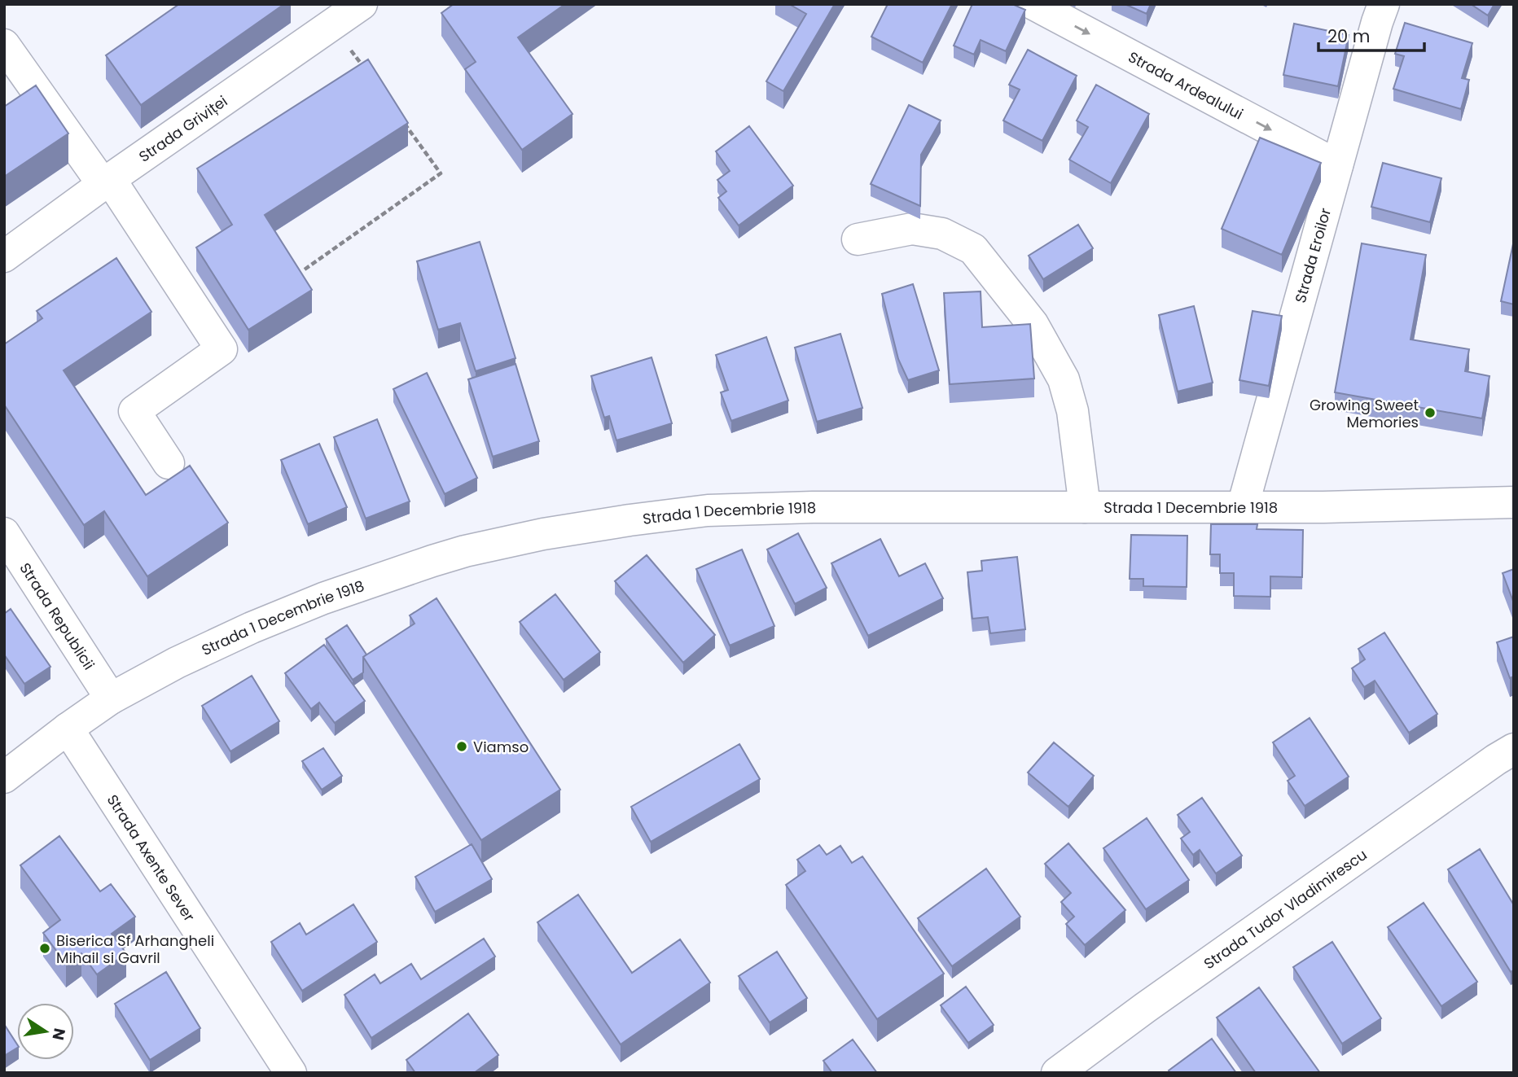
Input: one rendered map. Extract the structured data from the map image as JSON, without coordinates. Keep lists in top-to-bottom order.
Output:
{
  "streets": {
    "street": [
      "Strada Ardealului",
      "Strada Griviței",
      "Strada Eroilor",
      "Strada 1 Decembrie 1918",
      "Strada Republicii",
      "Strada Axente Sever",
      "Strada Tudor Vladimirescu"
    ]
  },
  "crossings": [
    ["Strada Ardealului", "Strada Eroilor"],
    ["Strada Eroilor", "Strada 1 Decembrie 1918"],
    ["Strada 1 Decembrie 1918", "Strada Republicii"],
    ["Strada 1 Decembrie 1918", "Strada Axente Sever"]
  ],
  "one_way": ["Strada Ardealului"],
  "places": ["Growing Sweet Memories", "Viamso", "Biserica Sf Arhangheli Mihail si Gavril"],
  "scale_bar": "20 m",
  "north": "right"
}
